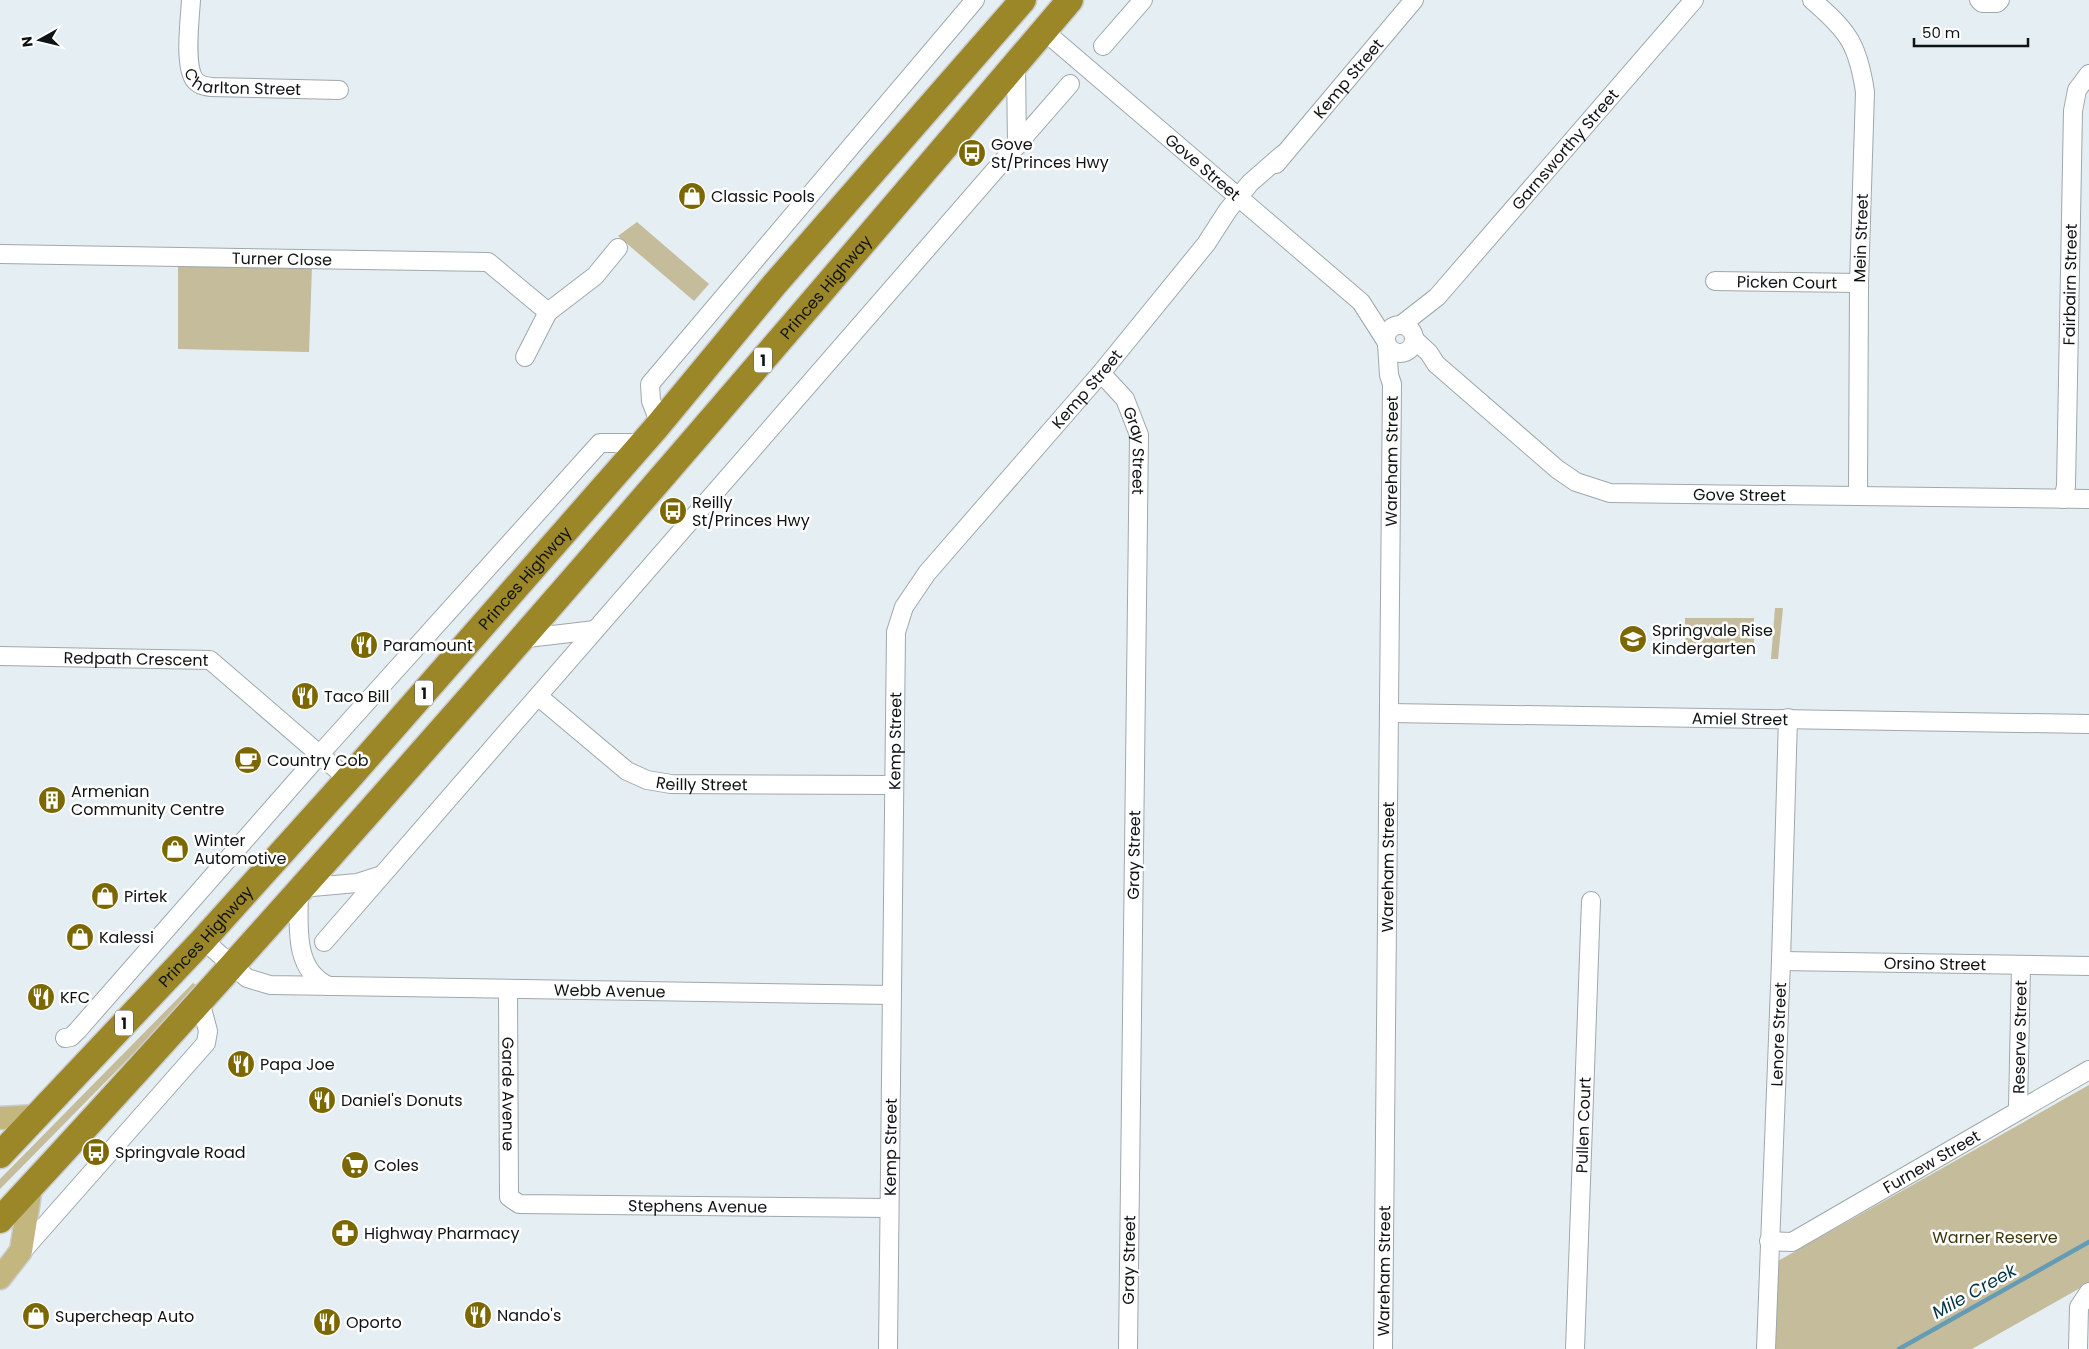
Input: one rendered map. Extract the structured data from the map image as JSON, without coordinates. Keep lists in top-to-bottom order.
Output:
{
  "streets": {
    "highway": ["Princes Highway", "1"],
    "street": [
      "Charlton Street",
      "Kemp Street",
      "Garnsworthy Street",
      "Gove Street",
      "Mein Street",
      "Turner Close",
      "Picken Court",
      "Fairbairn Street",
      "Gray Street",
      "Wareham Street",
      "Redpath Crescent",
      "Amiel Street",
      "Reilly Street",
      "Orsino Street",
      "Webb Avenue",
      "Lenore Street",
      "Reserve Street",
      "Garde Avenue",
      "Pullen Court",
      "Furnew Street",
      "Stephens Avenue"
    ]
  },
  "crossings": [
    ["Kemp Street", "Gove Street"],
    ["Kemp Street", "Gray Street"],
    ["Kemp Street", "Reilly Street"],
    ["Kemp Street", "Webb Avenue"],
    ["Kemp Street", "Stephens Avenue"],
    ["Garnsworthy Street", "Gove Street"],
    ["Garnsworthy Street", "Wareham Street"],
    ["Gove Street", "Mein Street"],
    ["Gove Street", "Fairbairn Street"],
    ["Gove Street", "Princes Highway"],
    ["Gove Street", "Wareham Street"],
    ["Mein Street", "Picken Court"],
    ["Princes Highway", "Redpath Crescent"],
    ["Princes Highway", "Webb Avenue"],
    ["Wareham Street", "Amiel Street"],
    ["Amiel Street", "Lenore Street"],
    ["Orsino Street", "Lenore Street"],
    ["Orsino Street", "Reserve Street"],
    ["Webb Avenue", "Garde Avenue"],
    ["Lenore Street", "Furnew Street"],
    ["Reserve Street", "Furnew Street"],
    ["Garde Avenue", "Stephens Avenue"]
  ],
  "water": ["Mile Creek"],
  "parks": ["Warner Reserve"],
  "places": {
    "bus stop": ["Gove St/Princes Hwy", "Reilly St/Princes Hwy", "Springvale Road"],
    "shop": [
      "Classic Pools",
      "Winter Automotive",
      "Pirtek",
      "Kalessi",
      "Supercheap Auto"
    ],
    "school or university": ["Springvale Rise Kindergarten"],
    "restaurant": [
      "Paramount",
      "Taco Bill",
      "KFC",
      "Papa Joe",
      "Daniel's Donuts",
      "Nando's",
      "Oporto"
    ],
    "cafe": ["Country Cob"],
    "building": ["Armenian Community Centre"],
    "supermarket": ["Coles"],
    "pharmacy": ["Highway Pharmacy"]
  },
  "scale_bar": "50 m",
  "north": "left"
}
